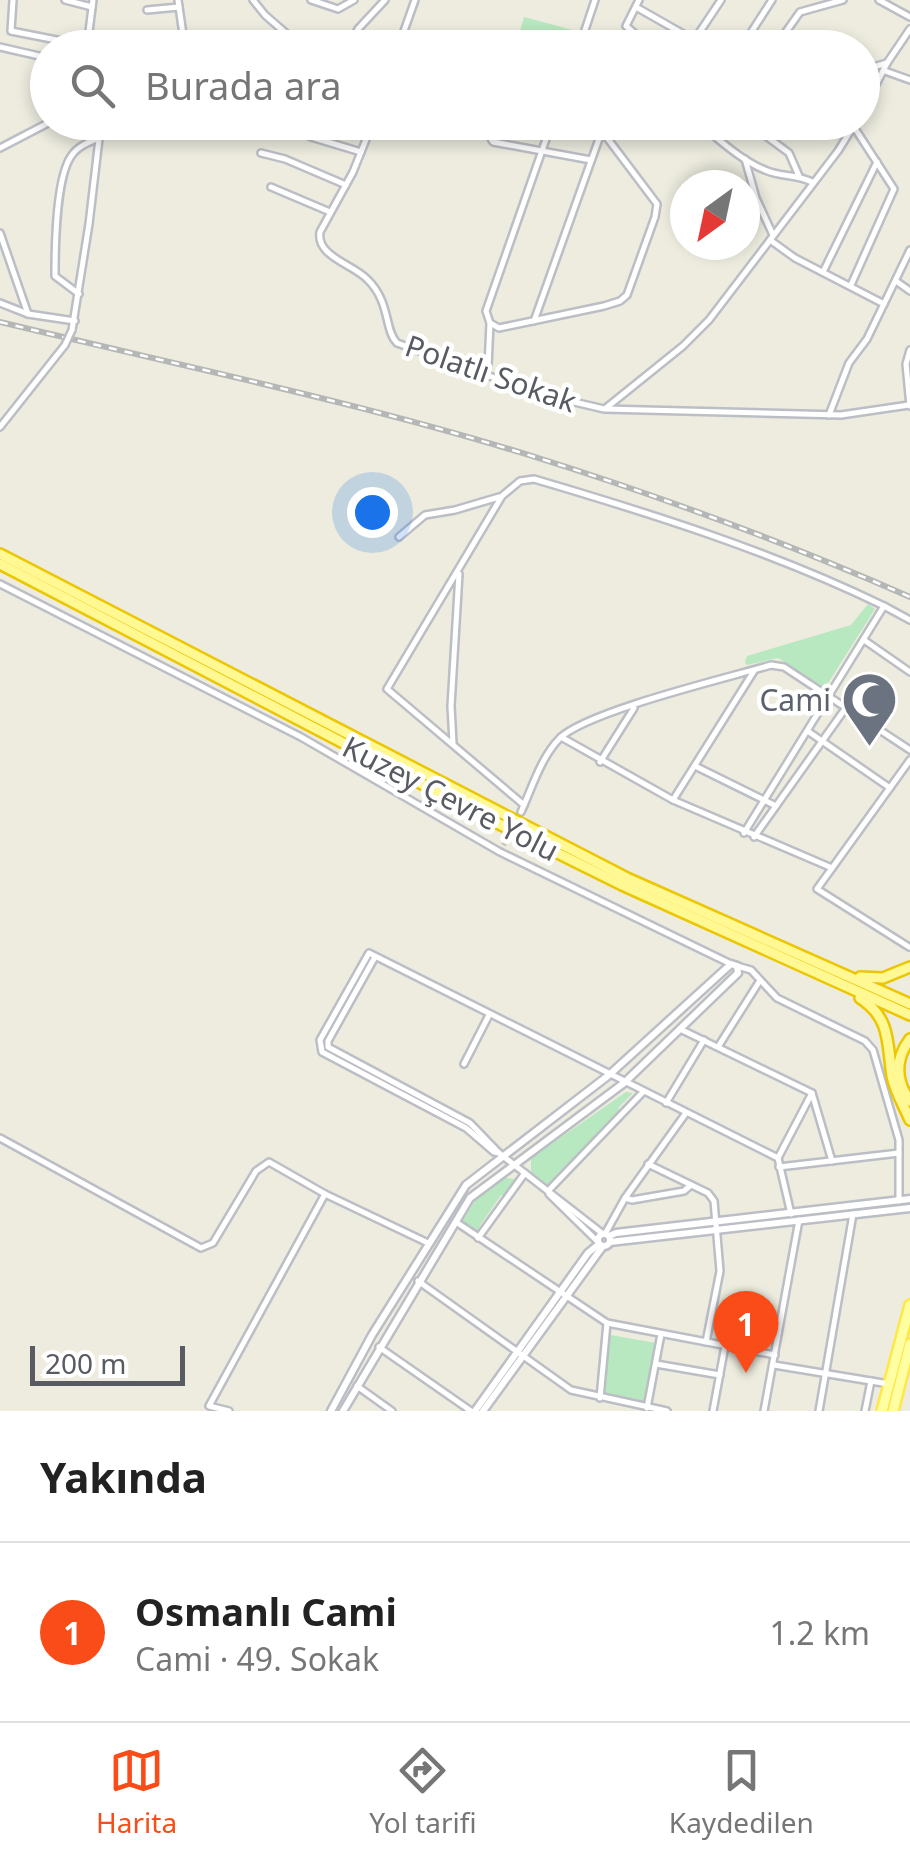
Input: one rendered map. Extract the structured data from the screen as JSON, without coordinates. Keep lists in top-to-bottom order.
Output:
{
  "streets": {
    "highway": ["Kuzey Çevre Yolu"],
    "street": ["Polatlı Sokak"]
  },
  "places": {
    "mosque": ["Cami"]
  },
  "scale_bar": "200 m",
  "north": "bottom left",
  "page": {
    "search": "Burada ara",
    "pins": "1",
    "scale": "200 m",
    "heading": "Yakında",
    "list": [
      {
        "mark": "1",
        "name": "Osmanlı Cami",
        "note": "Cami · 49. Sokak",
        "value": "1.2 km"
      }
    ],
    "nav": ["Harita", "Yol tarifi", "Kaydedilen"]
  }
}
